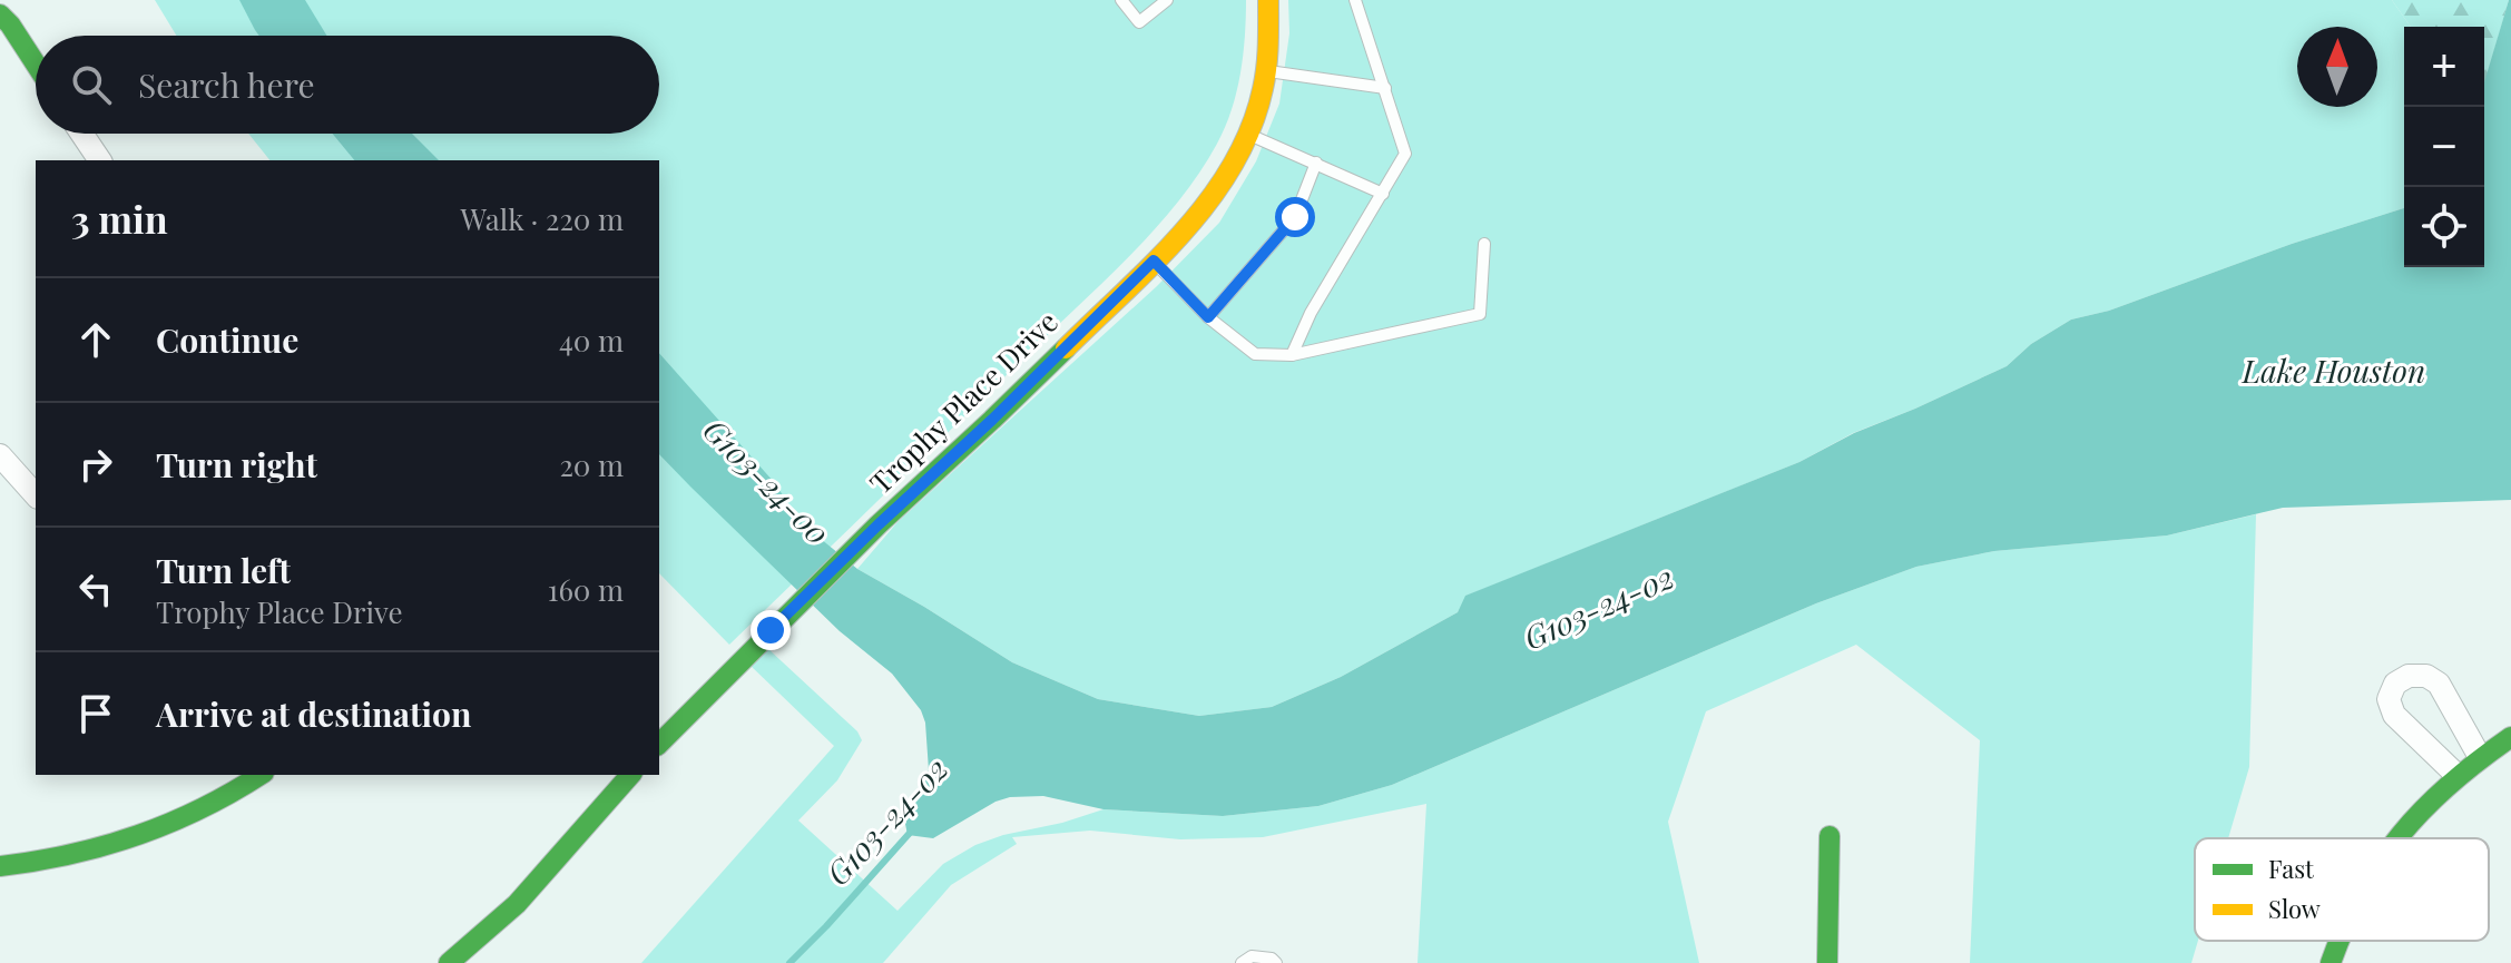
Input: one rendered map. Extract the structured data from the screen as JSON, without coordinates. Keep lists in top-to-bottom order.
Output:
{
  "streets": {
    "street": ["Trophy Place Drive"]
  },
  "water": ["Lake Houston", "G103-24-00", "G103-24-02"],
  "legend": ["Fast", "Slow"],
  "north": "top",
  "page": {
    "map_buttons": ["+", "−"],
    "search": "Search here",
    "heading": ["3 min", "Walk · 220 m"],
    "list": [
      ["Continue", "40 m"],
      ["Turn right", "20 m"],
      ["Turn left", "Trophy Place Drive", "160 m"],
      "Arrive at destination"
    ]
  }
}
